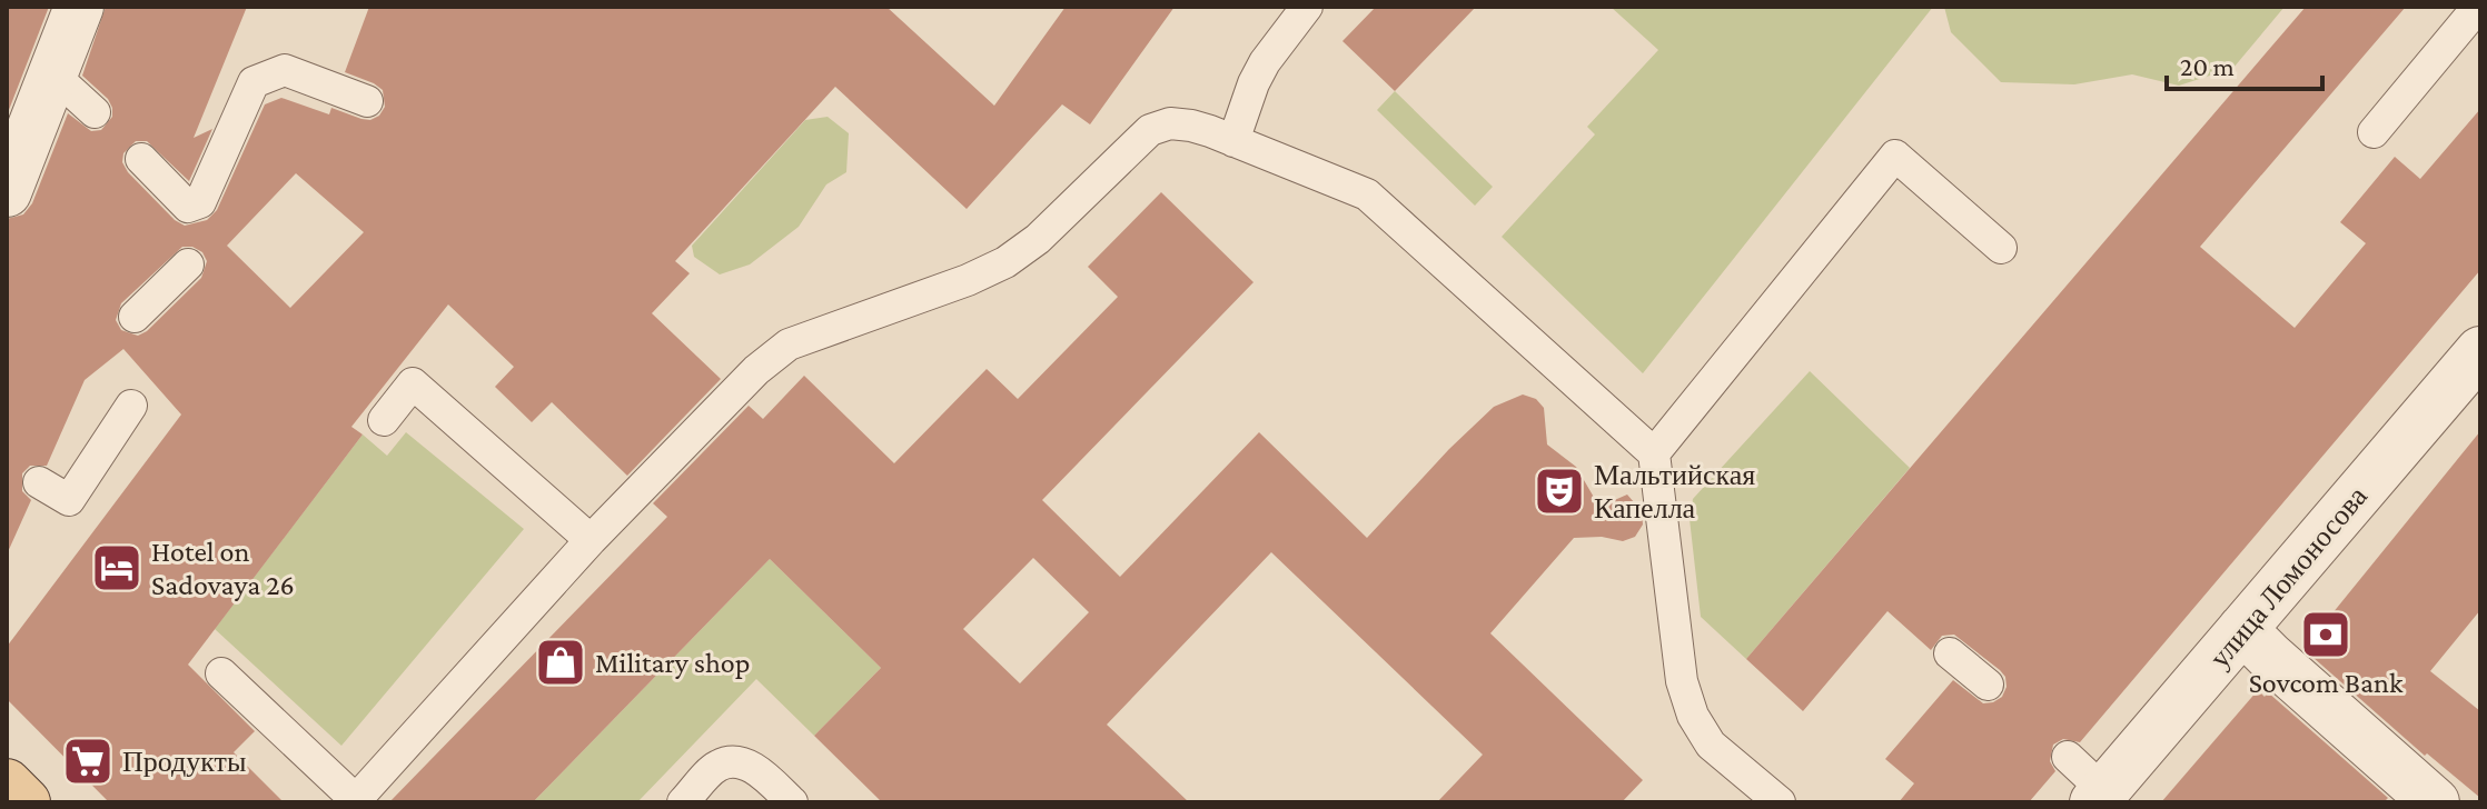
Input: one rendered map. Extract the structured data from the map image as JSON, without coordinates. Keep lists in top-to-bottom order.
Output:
{
  "streets": {
    "street": ["улица Ломоносова"]
  },
  "places": {
    "theatre": ["Мальтийская Капелла"],
    "hotel": ["Hotel on Sadovaya 26"],
    "bank": ["Sovcom Bank"],
    "shop": ["Military shop"],
    "supermarket": ["Продукты"]
  },
  "scale_bar": "20 m"
}
